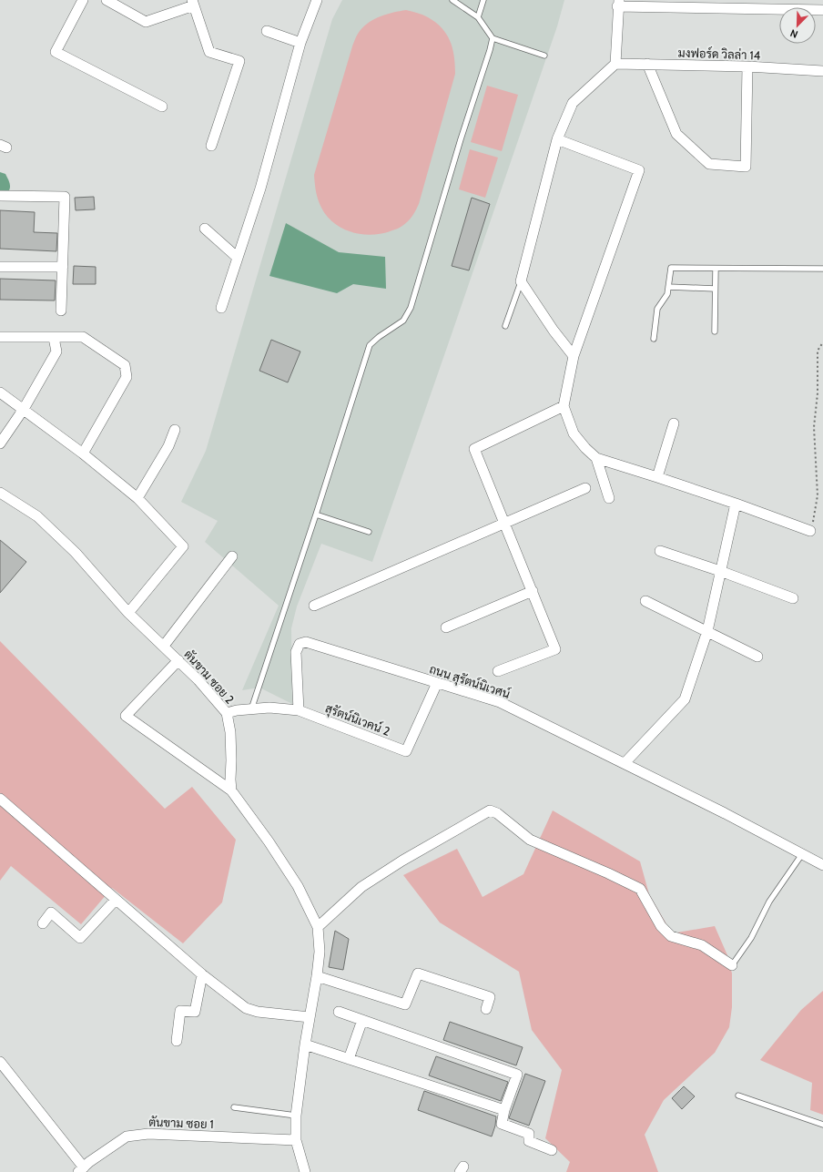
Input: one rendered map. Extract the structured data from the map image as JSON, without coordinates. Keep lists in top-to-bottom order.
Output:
{
  "streets": {
    "street": [
      "มงฟอร์ด วิลล่า 14",
      "ตันขาม ซอย 2",
      "ถนน สุรัตน์นิเวศน์",
      "สุรัตน์นิเวคน์ 2",
      "ตันขาม ซอย 1"
    ]
  },
  "crossings": [
    ["ตันขาม ซอย 2", "สุรัตน์นิเวคน์ 2"],
    ["ถนน สุรัตน์นิเวศน์", "สุรัตน์นิเวคน์ 2"]
  ],
  "north": "bottom left"
}
